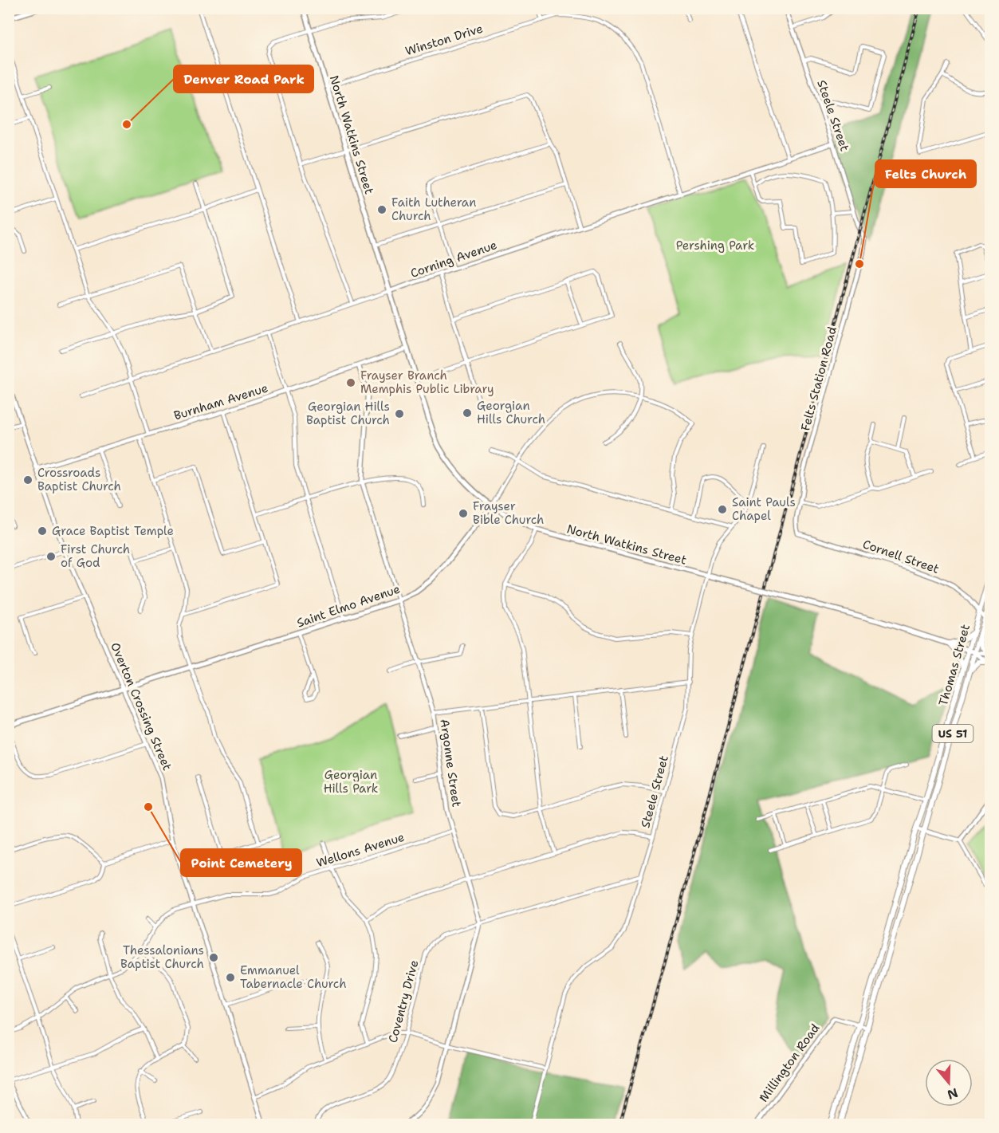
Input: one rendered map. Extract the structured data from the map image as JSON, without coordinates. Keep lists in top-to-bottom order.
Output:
{
  "streets": {
    "highway": ["Thomas Street", "US 51"],
    "main road": ["North Watkins Street", "Saint Elmo Avenue"],
    "street": [
      "Winston Drive",
      "Steele Street",
      "Corning Avenue",
      "Felts Station Road",
      "Burnham Avenue",
      "Cornell Street",
      "Overton Crossing Street",
      "Argonne Street",
      "Wellons Avenue",
      "Coventry Drive",
      "Millington Road"
    ]
  },
  "crossings": [
    ["Winston Drive", "North Watkins Street"],
    ["Winston Drive", "Corning Avenue"],
    ["Steele Street", "North Watkins Street"],
    ["Steele Street", "Corning Avenue"],
    ["Steele Street", "Felts Station Road"],
    ["Steele Street", "Coventry Drive"],
    ["North Watkins Street", "Corning Avenue"],
    ["North Watkins Street", "Burnham Avenue"],
    ["North Watkins Street", "Saint Elmo Avenue"],
    ["North Watkins Street", "Thomas Street"],
    ["Felts Station Road", "Cornell Street"],
    ["Burnham Avenue", "Overton Crossing Street"],
    ["Burnham Avenue", "Argonne Street"],
    ["Cornell Street", "Thomas Street"],
    ["Saint Elmo Avenue", "Overton Crossing Street"],
    ["Saint Elmo Avenue", "Argonne Street"],
    ["Thomas Street", "US 51"],
    ["Thomas Street", "Millington Road"],
    ["Overton Crossing Street", "Wellons Avenue"],
    ["US 51", "Millington Road"],
    ["Argonne Street", "Wellons Avenue"],
    ["Argonne Street", "Coventry Drive"]
  ],
  "parks": ["Pershing Park", "Georgian Hills Park"],
  "places": [
    "Denver Road Park",
    "Faith Lutheran Church",
    "Felts Church",
    "Frayser Branch Memphis Public Library",
    "Georgian Hills Church",
    "Georgian Hills Baptist Church",
    "Crossroads Baptist Church",
    "Saint Pauls Chapel",
    "Frayser Bible Church",
    "Grace Baptist Temple",
    "First Church of God",
    "Point Cemetery",
    "Thessalonians Baptist Church",
    "Emmanuel Tabernacle Church"
  ],
  "north": "bottom"
}
